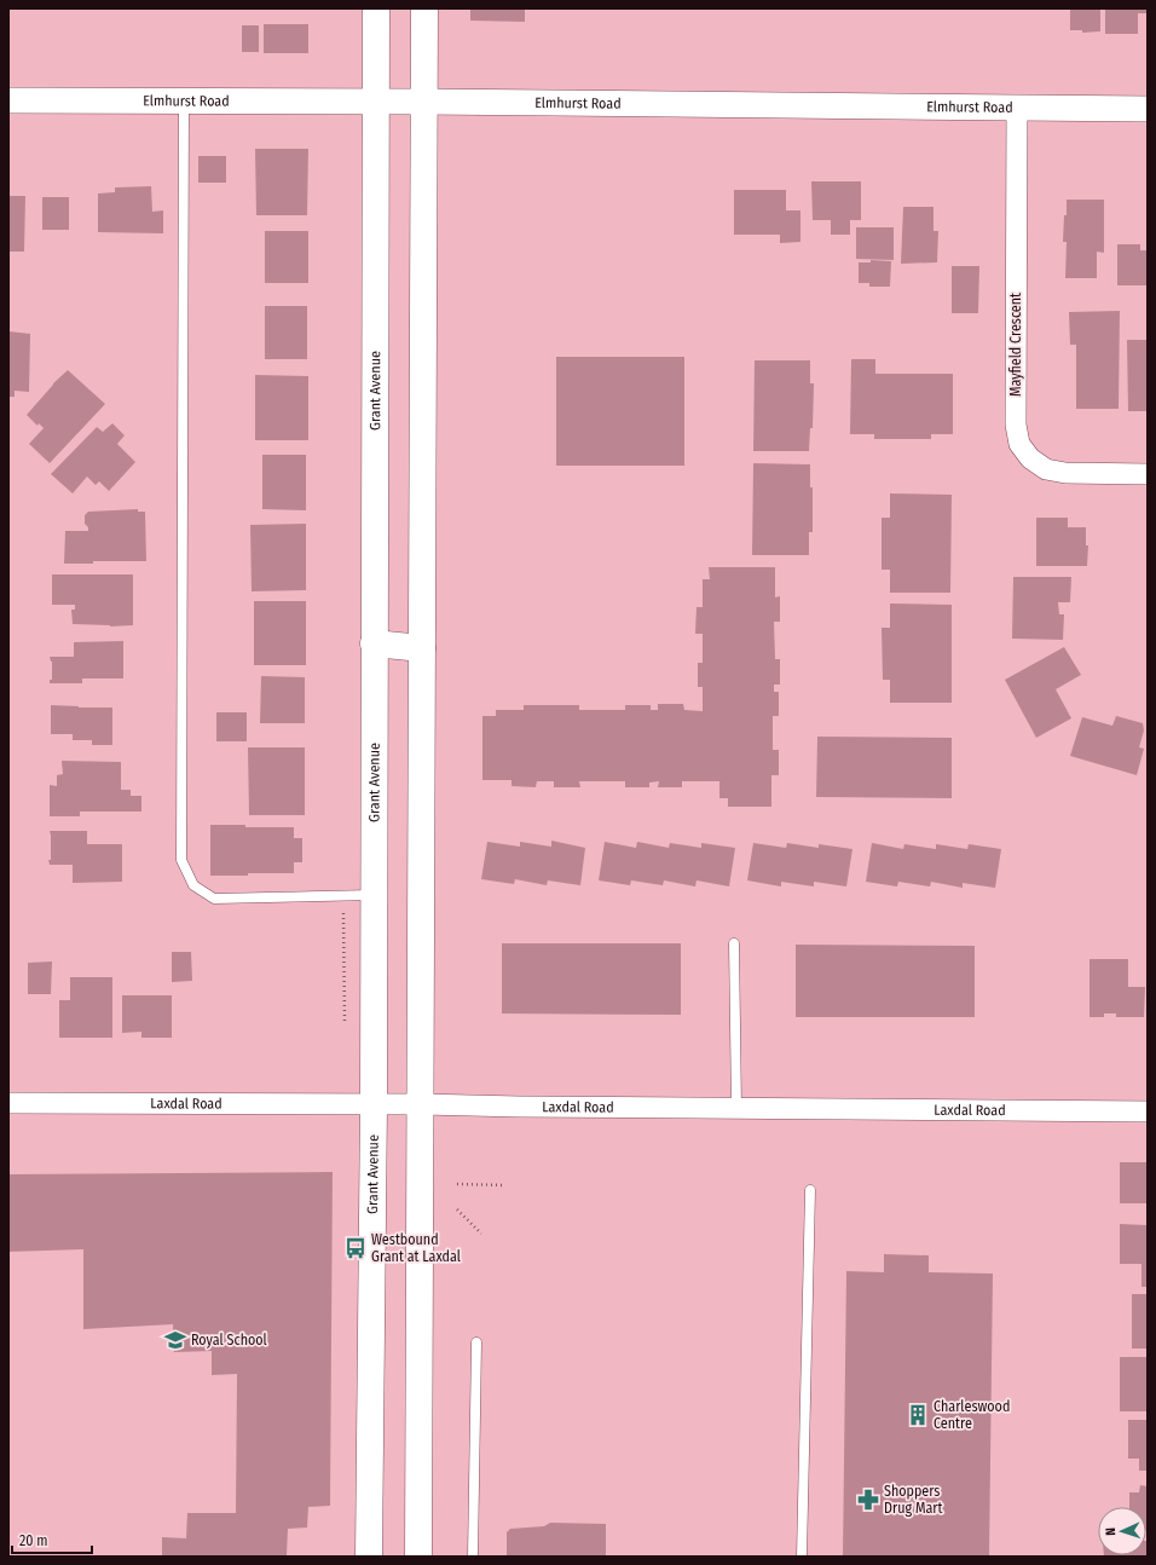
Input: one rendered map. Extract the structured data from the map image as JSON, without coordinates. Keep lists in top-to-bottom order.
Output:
{
  "streets": {
    "main road": ["Grant Avenue"],
    "street": ["Elmhurst Road", "Mayfield Crescent", "Laxdal Road"]
  },
  "crossings": [
    ["Elmhurst Road", "Mayfield Crescent"],
    ["Elmhurst Road", "Grant Avenue"],
    ["Grant Avenue", "Laxdal Road"]
  ],
  "places": {
    "bus stop": ["Westbound Grant at Laxdal"],
    "school or university": ["Royal School"],
    "building": ["Charleswood Centre"],
    "pharmacy": ["Shoppers Drug Mart"]
  },
  "scale_bar": "20 m",
  "north": "left"
}
